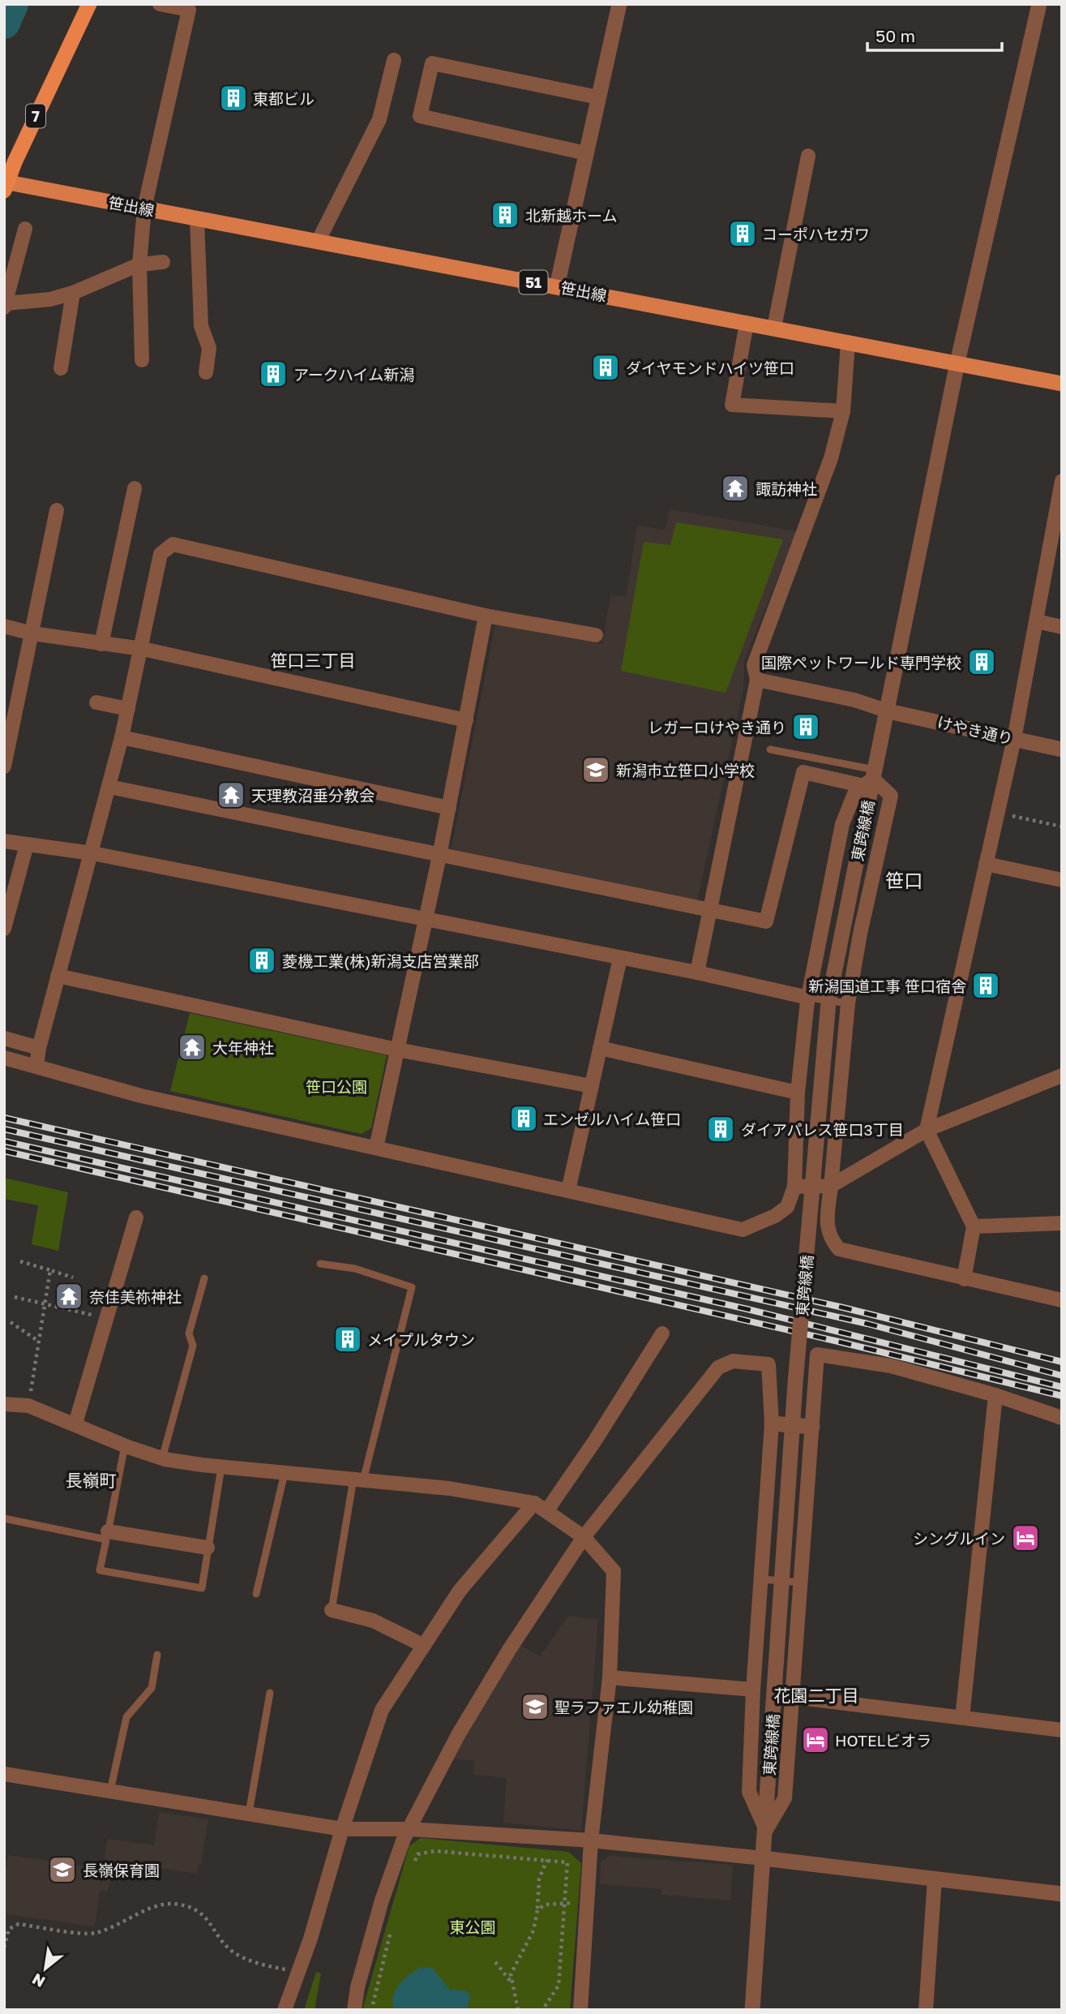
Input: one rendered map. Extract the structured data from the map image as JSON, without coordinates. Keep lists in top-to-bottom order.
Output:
{
  "streets": {
    "highway": ["7"],
    "main road": ["笹出線", "51"],
    "street": ["けやき通り", "東跨線橋"]
  },
  "crossings": [
    ["7", "笹出線"],
    ["笹出線", "東跨線橋"],
    ["けやき通り", "東跨線橋"]
  ],
  "districts": [
    "笹口三丁目",
    "笹口",
    "長嶺町",
    "花園二丁目"
  ],
  "parks": ["笹口公園", "東公園"],
  "places": {
    "building": [
      "東都ビル",
      "北新越ホーム",
      "コーポハセガワ",
      "ダイヤモンドハイツ笹口",
      "アークハイム新潟",
      "国際ペットワールド専門学校",
      "レガーロけやき通り",
      "菱機工業(株)新潟支店営業部",
      "新潟国道工事 笹口宿舎",
      "エンゼルハイム笹口",
      "ダイアパレス笹口3丁目",
      "メイプルタウン"
    ],
    "temple": [
      "諏訪神社",
      "天理教沼垂分教会",
      "大年神社",
      "奈佳美祢神社"
    ],
    "school or university": ["新潟市立笹口小学校", "聖ラファエル幼稚園", "長嶺保育園"],
    "hotel": ["シングルイン", "HOTELビオラ"]
  },
  "scale_bar": "50 m",
  "north": "bottom left"
}
